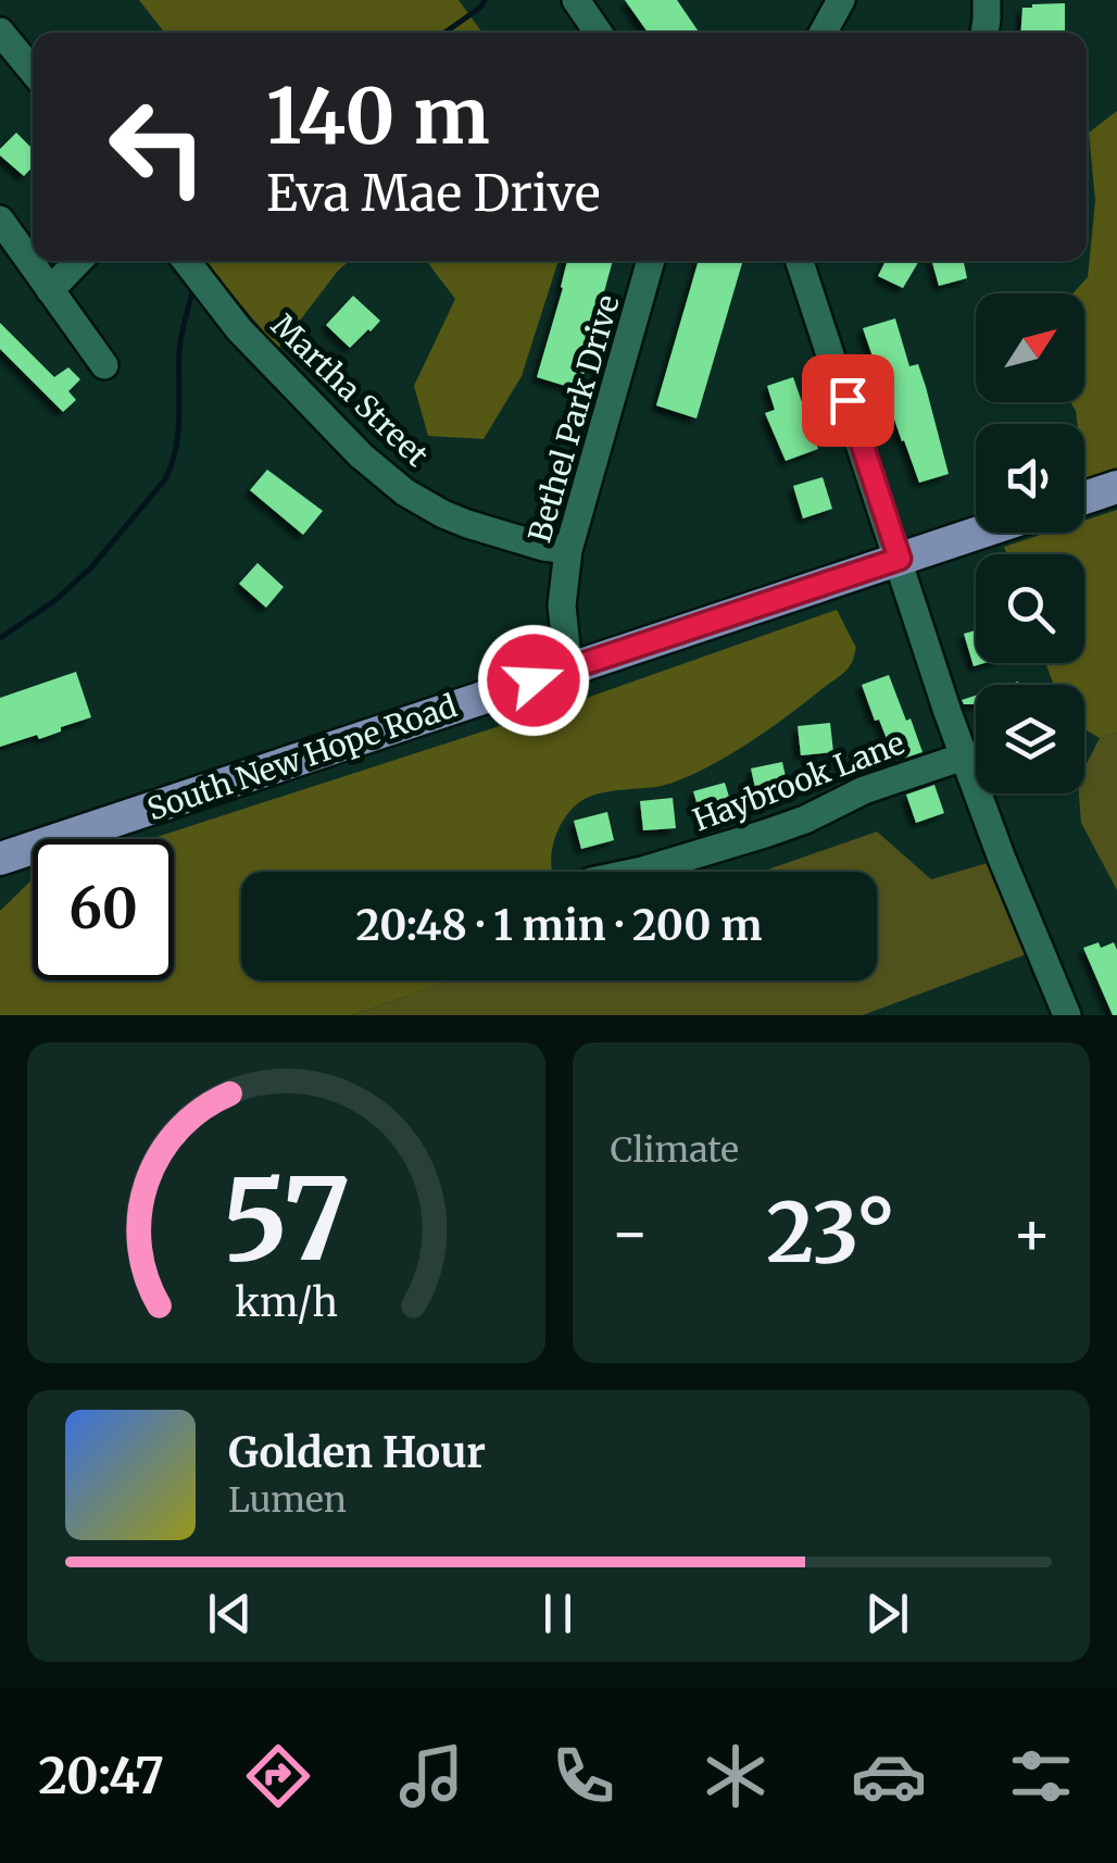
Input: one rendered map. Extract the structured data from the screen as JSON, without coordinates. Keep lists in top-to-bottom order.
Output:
{
  "streets": {
    "main road": ["South New Hope Road"],
    "street": ["Martha Street", "Bethel Park Drive", "Haybrook Lane"]
  },
  "crossings": [
    ["Martha Street", "Bethel Park Drive"],
    ["Bethel Park Drive", "South New Hope Road"]
  ],
  "north": "top right",
  "page": {
    "turn": ["140 m", "Eva Mae Drive"],
    "limit": "60",
    "trip": "20:48 · 1 min · 200 m",
    "tile": "Climate",
    "heat": ["−", "23°", "+"],
    "song": ["Golden Hour", "Lumen"],
    "tabs": "20:47",
    "gauge": ["57", "km/h"]
  }
}
